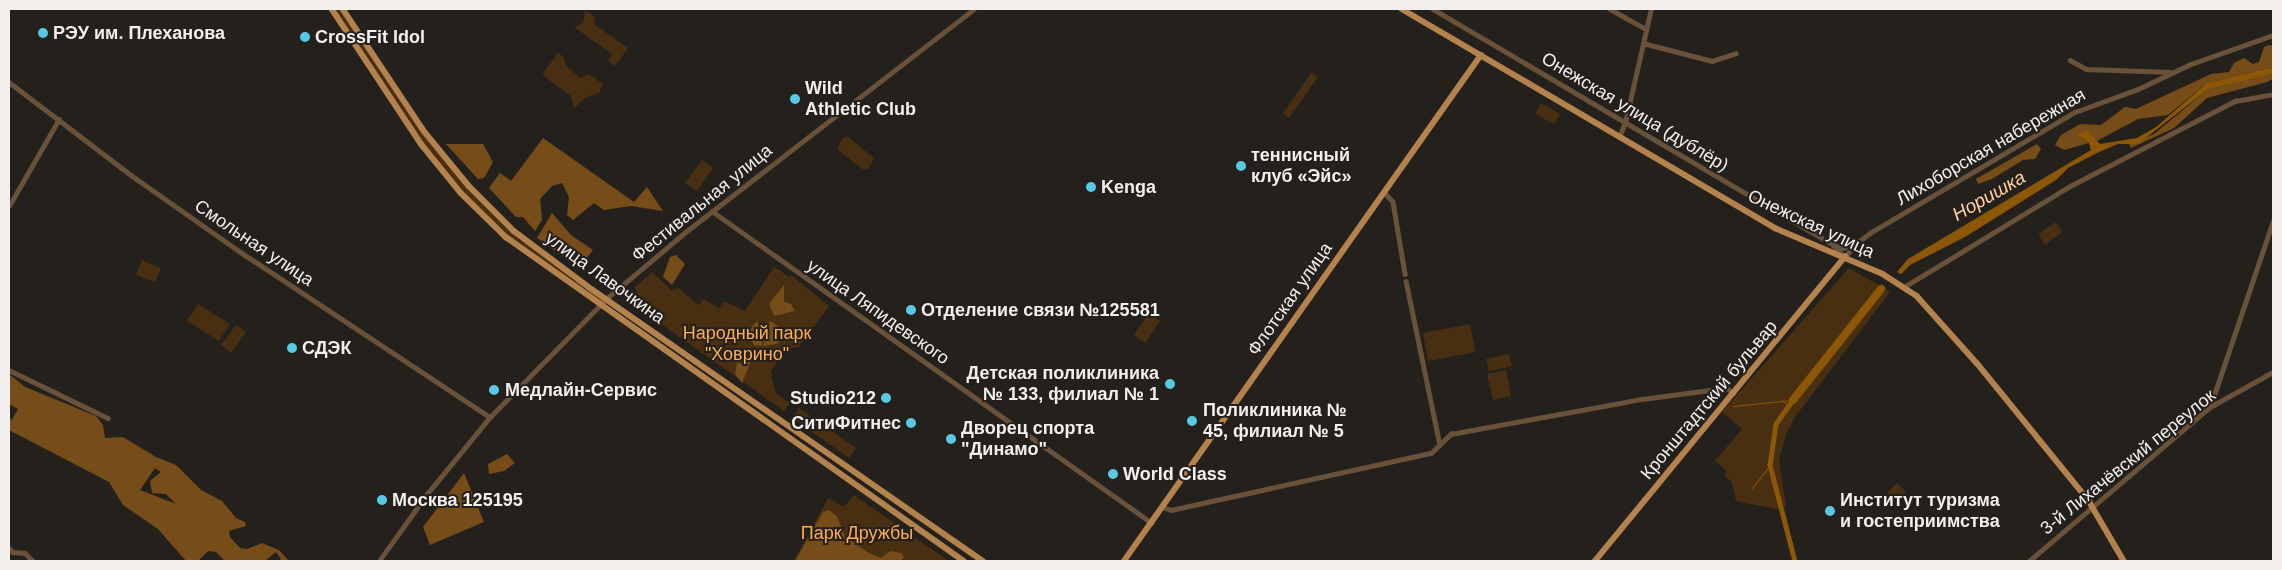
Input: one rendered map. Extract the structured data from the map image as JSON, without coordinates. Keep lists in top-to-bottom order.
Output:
{
  "streets": {
    "main road": [
      "Онежская улица",
      "улица Лавочкина",
      "Флотская улица",
      "Кронштадтский бульвар"
    ],
    "street": [
      "Онежская улица (дублёр)",
      "Лихоборская набережная",
      "Фестивальная улица",
      "Смольная улица",
      "улица Ляпидевского",
      "3-й Лихачёвский переулок"
    ]
  },
  "crossings": [
    ["Онежская улица (дублёр)", "Лихоборская набережная"],
    ["Онежская улица (дублёр)", "Онежская улица"],
    ["Онежская улица (дублёр)", "Кронштадтский бульвар"],
    ["Лихоборская набережная", "Онежская улица"],
    ["Лихоборская набережная", "Кронштадтский бульвар"],
    ["Фестивальная улица", "Смольная улица"],
    ["Фестивальная улица", "улица Лавочкина"],
    ["Фестивальная улица", "улица Ляпидевского"],
    ["Онежская улица", "Флотская улица"],
    ["Онежская улица", "Кронштадтский бульвар"],
    ["Онежская улица", "3-й Лихачёвский переулок"],
    ["Флотская улица", "улица Ляпидевского"]
  ],
  "water": ["Норишка"],
  "parks": ["Народный парк \"Ховрино\"", "Парк Дружбы"],
  "places": [
    "РЭУ им. Плеханова",
    "CrossFit Idol",
    "Wild Athletic Club",
    "теннисный клуб «Эйс»",
    "Kenga",
    "Отделение связи №125581",
    "СДЭК",
    "Детская поликлиника № 133, филиал № 1",
    "Медлайн-Сервис",
    "Studio212",
    "Поликлиника № 45, филиал № 5",
    "СитиФитнес",
    "Дворец спорта \"Динамо\"",
    "World Class",
    "Москва 125195",
    "Институт туризма и гостеприимства"
  ]
}
